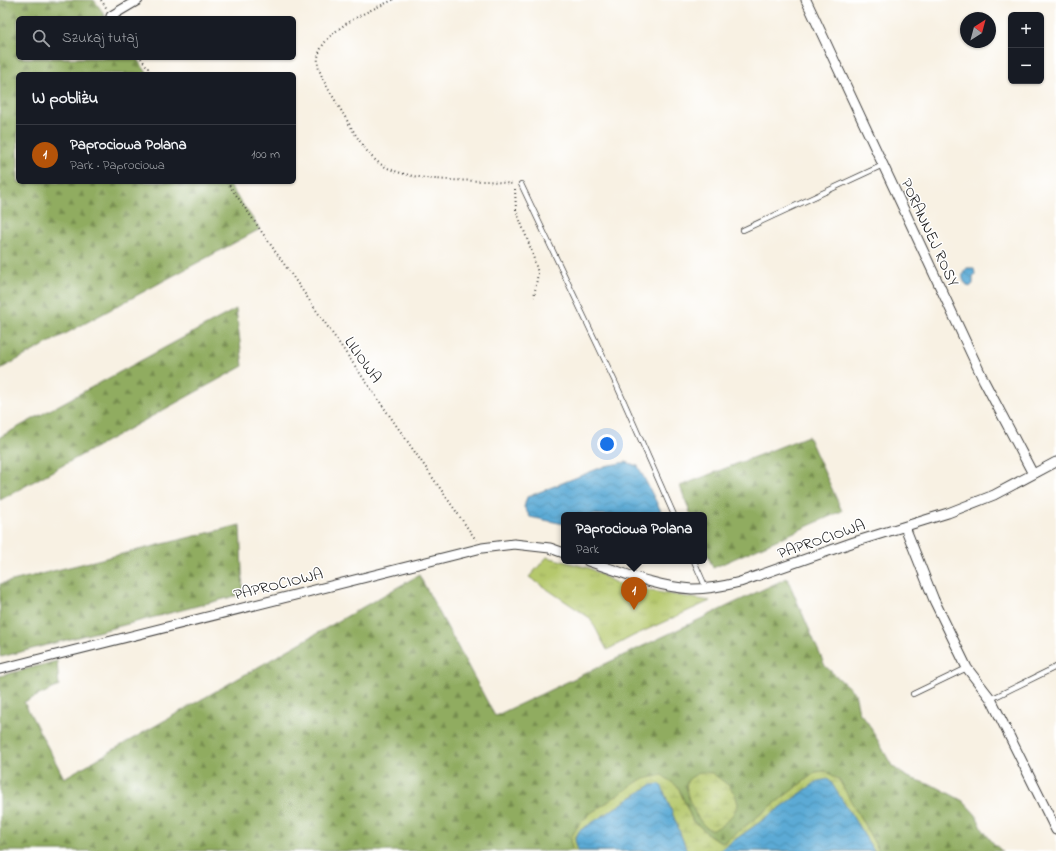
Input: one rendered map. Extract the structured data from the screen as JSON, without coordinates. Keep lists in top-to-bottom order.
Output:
{
  "streets": {
    "street": ["PORANNEJ ROSY", "PAPROCIOWA"],
    "path": ["LILIOWA"]
  },
  "crossings": [
    ["PORANNEJ ROSY", "PAPROCIOWA"],
    ["LILIOWA", "PAPROCIOWA"]
  ],
  "north": "top right",
  "page": {
    "map_buttons": ["+", "−"],
    "search": "Szukaj tutaj",
    "heading": "W pobliżu",
    "list": [
      {
        "mark": "1",
        "name": "Paprociowa Polana",
        "note": "Park · Paprociowa",
        "value": "100 m"
      }
    ],
    "popup": ["Paprociowa Polana", "Park"],
    "pins": "1"
  }
}
